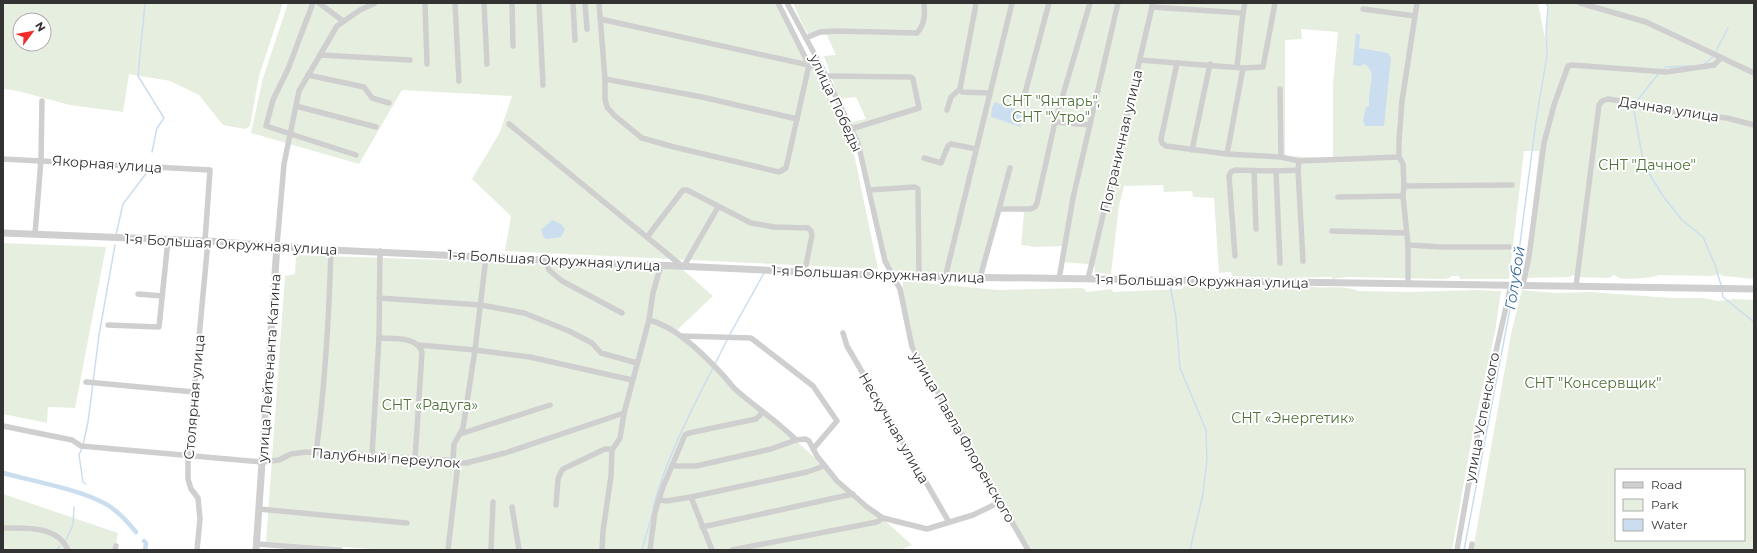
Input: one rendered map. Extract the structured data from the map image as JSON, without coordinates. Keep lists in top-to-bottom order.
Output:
{
  "streets": {
    "street": [
      "улица Победы",
      "Дачная улица",
      "Пограничная улица",
      "Якорная улица",
      "1-я Большая Окружная улица",
      "улица Лейтенанта Катина",
      "Столярная улица",
      "улица Успенского",
      "Нескучная улица",
      "улица Павла Флоренского",
      "Палубный переулок"
    ]
  },
  "crossings": [
    ["улица Победы", "1-я Большая Окружная улица"],
    ["улица Победы", "улица Павла Флоренского"],
    ["Дачная улица", "1-я Большая Окружная улица"],
    ["Пограничная улица", "1-я Большая Окружная улица"],
    ["Якорная улица", "Столярная улица"],
    ["1-я Большая Окружная улица", "улица Лейтенанта Катина"],
    ["1-я Большая Окружная улица", "Столярная улица"],
    ["1-я Большая Окружная улица", "улица Успенского"],
    ["1-я Большая Окружная улица", "улица Павла Флоренского"],
    ["улица Лейтенанта Катина", "Палубный переулок"],
    ["Столярная улица", "Палубный переулок"]
  ],
  "water": ["Голубой"],
  "parks": [
    "СНТ \"Янтарь\", СНТ \"Утро\"",
    "СНТ \"Дачное\"",
    "СНТ \"Консервщик\"",
    "СНТ «Радуга»",
    "СНТ «Энергетик»"
  ],
  "legend": ["Road", "Park", "Water"],
  "north": "top right"
}
